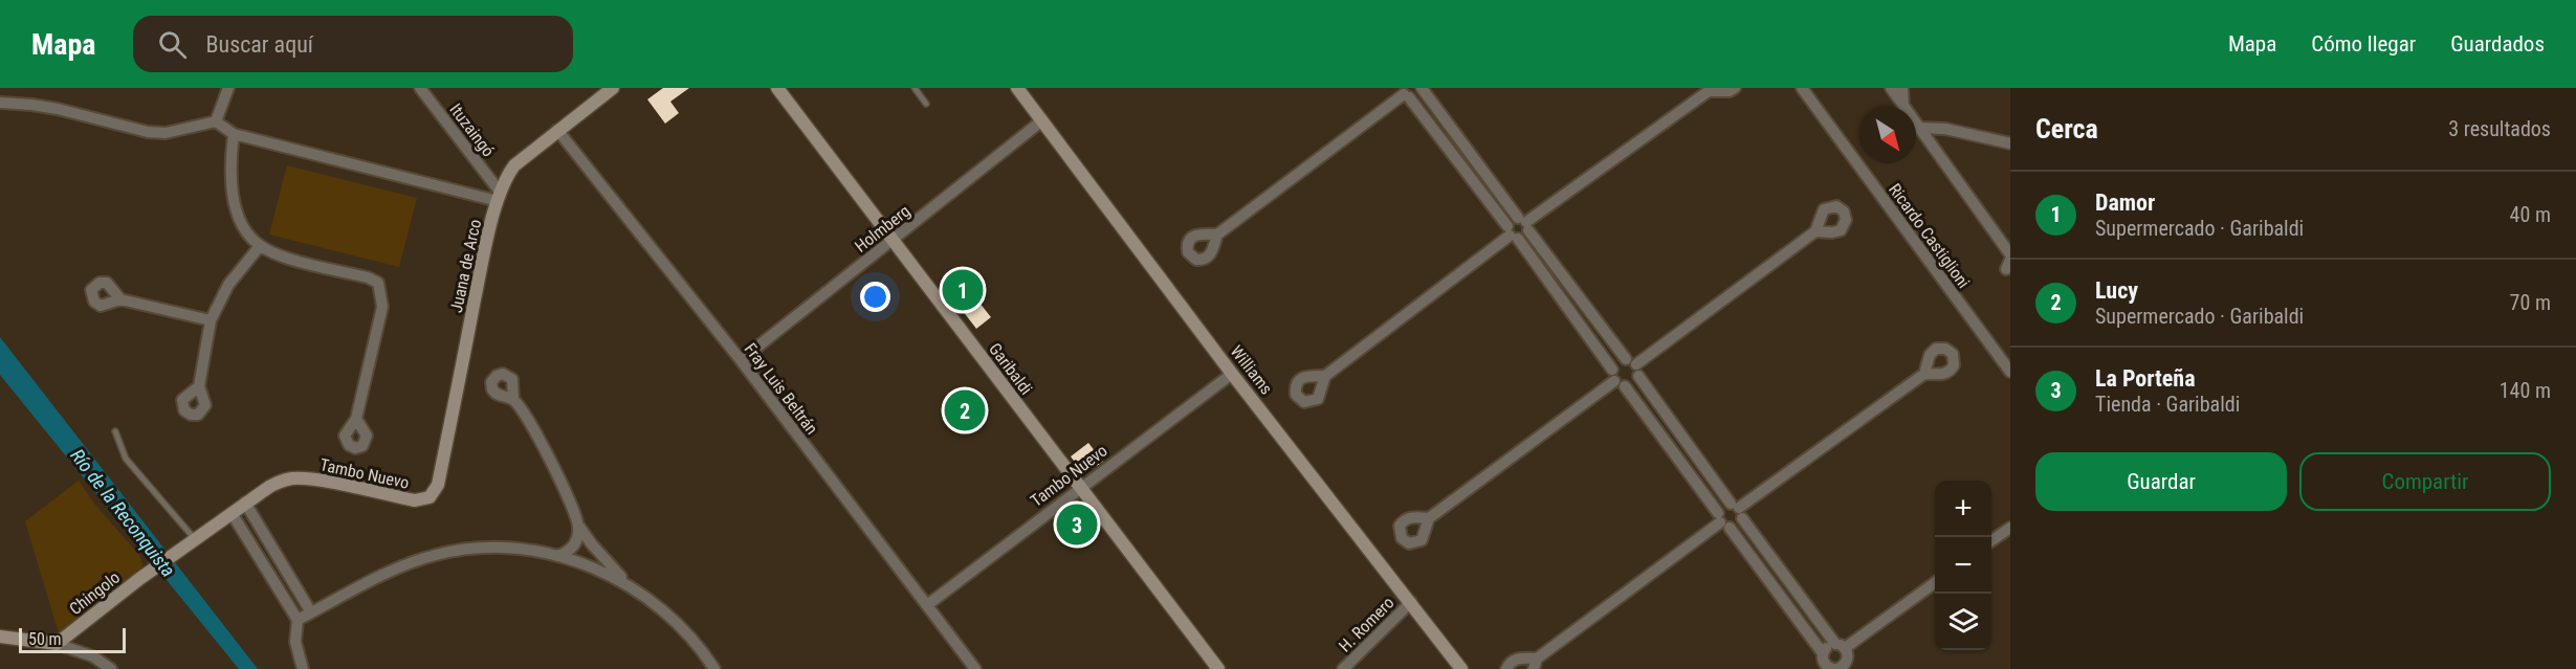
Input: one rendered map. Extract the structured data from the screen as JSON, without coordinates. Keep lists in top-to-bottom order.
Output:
{
  "streets": {
    "street": [
      "Ituzaingó",
      "Holmberg",
      "Ricardo Castiglioni",
      "Juana de Arco",
      "Garibaldi",
      "Williams",
      "Fray Luis Beltrán",
      "Tambo Nuevo",
      "Chingolo",
      "H. Romero"
    ]
  },
  "crossings": [
    ["Ituzaingó", "Juana de Arco"],
    ["Holmberg", "Garibaldi"],
    ["Holmberg", "Williams"],
    ["Holmberg", "Fray Luis Beltrán"],
    ["Juana de Arco", "Fray Luis Beltrán"],
    ["Juana de Arco", "Tambo Nuevo"],
    ["Garibaldi", "Tambo Nuevo"],
    ["Williams", "Tambo Nuevo"],
    ["Williams", "H. Romero"],
    ["Fray Luis Beltrán", "Tambo Nuevo"]
  ],
  "water": ["Río de la Reconquista"],
  "scale_bar": "50 m",
  "north": "bottom right",
  "page": {
    "header": "Mapa",
    "search": "Buscar aquí",
    "nav": ["Mapa", "Cómo llegar", "Guardados"],
    "heading": ["Cerca", "3 resultados"],
    "list": [
      {
        "mark": "1",
        "name": "Damor",
        "note": "Supermercado · Garibaldi",
        "value": "40 m"
      },
      {
        "mark": "2",
        "name": "Lucy",
        "note": "Supermercado · Garibaldi",
        "value": "70 m"
      },
      {
        "mark": "3",
        "name": "La Porteña",
        "note": "Tienda · Garibaldi",
        "value": "140 m"
      }
    ],
    "pins": ["1", "2", "3"],
    "buttons": ["Guardar", "Compartir"],
    "map_buttons": ["+", "−"],
    "scale": "50 m"
  }
}
